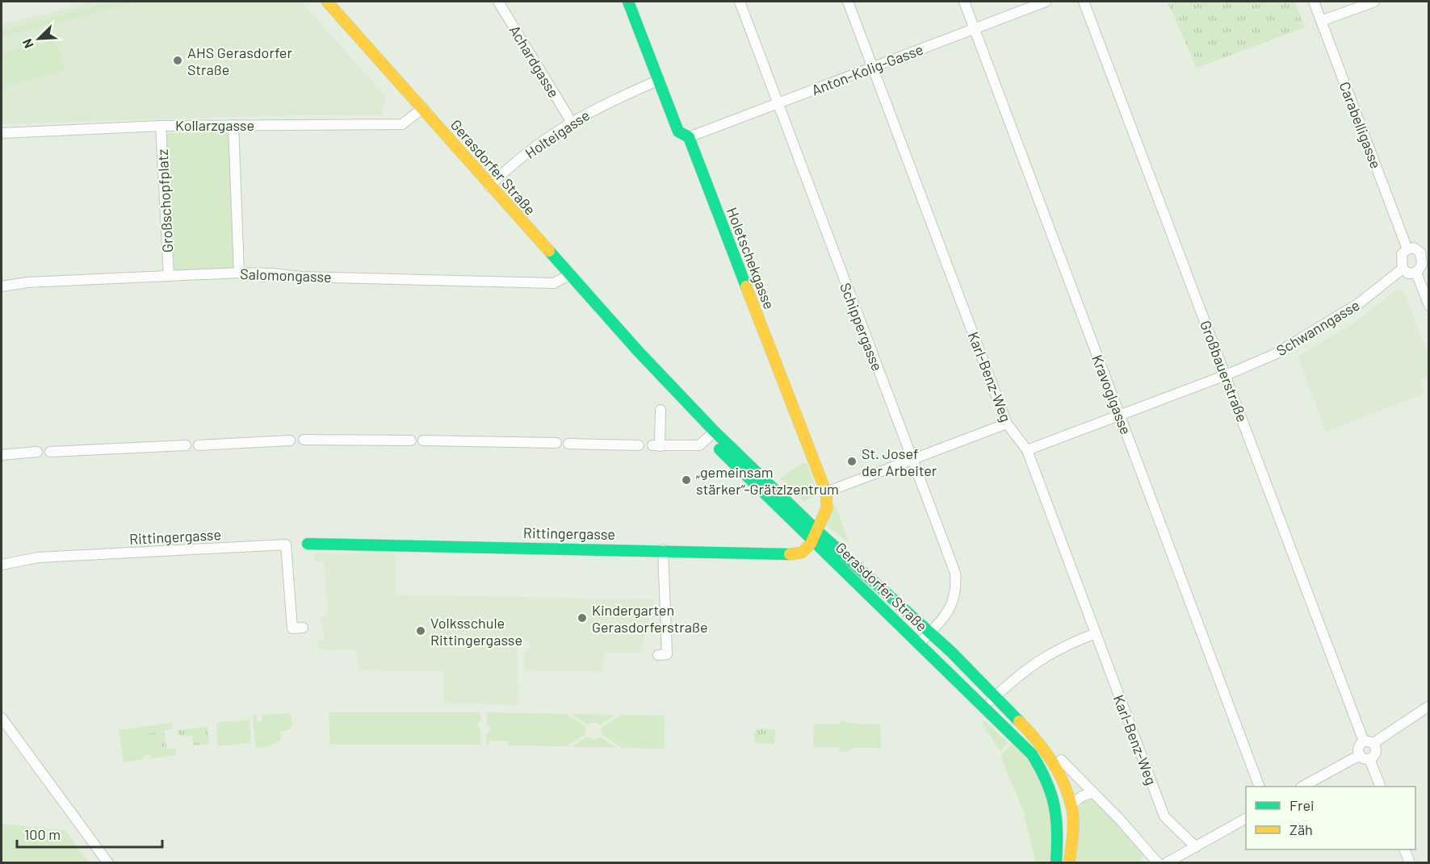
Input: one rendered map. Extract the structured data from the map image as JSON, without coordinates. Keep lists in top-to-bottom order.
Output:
{
  "streets": {
    "main road": ["Gerasdorfer Straße", "Holetschekgasse", "Rittingergasse"],
    "street": [
      "Achardgasse",
      "Anton-Kolig-Gasse",
      "Kollarzgasse",
      "Carabelligasse",
      "Holteigasse",
      "Großschopfplatz",
      "Salomongasse",
      "Schippergasse",
      "Schwanngasse",
      "Großbauerstraße",
      "Karl-Benz-Weg",
      "Kravoglgasse"
    ]
  },
  "crossings": [
    ["Achardgasse", "Holteigasse"],
    ["Anton-Kolig-Gasse", "Holetschekgasse"],
    ["Anton-Kolig-Gasse", "Schippergasse"],
    ["Anton-Kolig-Gasse", "Karl-Benz-Weg"],
    ["Anton-Kolig-Gasse", "Kravoglgasse"],
    ["Kollarzgasse", "Gerasdorfer Straße"],
    ["Kollarzgasse", "Großschopfplatz"],
    ["Carabelligasse", "Schwanngasse"],
    ["Holteigasse", "Gerasdorfer Straße"],
    ["Holteigasse", "Holetschekgasse"],
    ["Gerasdorfer Straße", "Holetschekgasse"],
    ["Gerasdorfer Straße", "Salomongasse"],
    ["Gerasdorfer Straße", "Schippergasse"],
    ["Gerasdorfer Straße", "Rittingergasse"],
    ["Großschopfplatz", "Salomongasse"],
    ["Holetschekgasse", "Rittingergasse"],
    ["Schwanngasse", "Großbauerstraße"],
    ["Schwanngasse", "Karl-Benz-Weg"],
    ["Schwanngasse", "Kravoglgasse"]
  ],
  "places": [
    "AHS Gerasdorfer Straße",
    "St. Josef der Arbeiter",
    "„gemeinsam stärker“-Grätzlzentrum",
    "Kindergarten Gerasdorferstraße",
    "Volksschule Rittingergasse"
  ],
  "legend": ["Frei", "Zäh"],
  "scale_bar": "100 m",
  "north": "bottom left"
}
